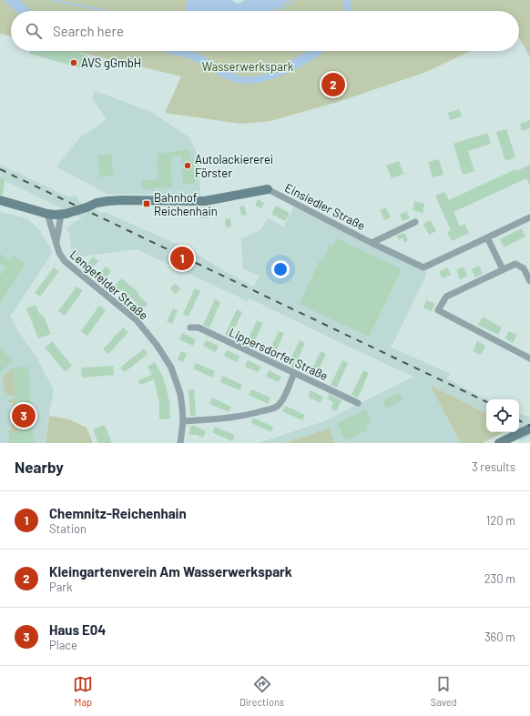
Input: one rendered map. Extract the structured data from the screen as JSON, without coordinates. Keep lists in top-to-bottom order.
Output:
{
  "streets": {
    "street": ["Einsiedler Straße", "Lengefelder Straße", "Lippersdorfer Straße"]
  },
  "parks": ["Wasserwerkspark"],
  "places": {
    "other": ["AVS gGmbH", "Autolackiererei Förster"],
    "transit": ["Bahnhof Reichenhain"]
  },
  "page": {
    "search": "Search here",
    "pins": ["2", "1", "3"],
    "heading": ["Nearby", "3 results"],
    "list": [
      {
        "mark": "1",
        "name": "Chemnitz-Reichenhain",
        "note": "Station",
        "value": "120 m"
      },
      {
        "mark": "2",
        "name": "Kleingartenverein Am Wasserwerkspark",
        "note": "Park",
        "value": "230 m"
      },
      {
        "mark": "3",
        "name": "Haus E04",
        "note": "Place",
        "value": "360 m"
      }
    ],
    "nav": ["Map", "Directions", "Saved"]
  }
}
